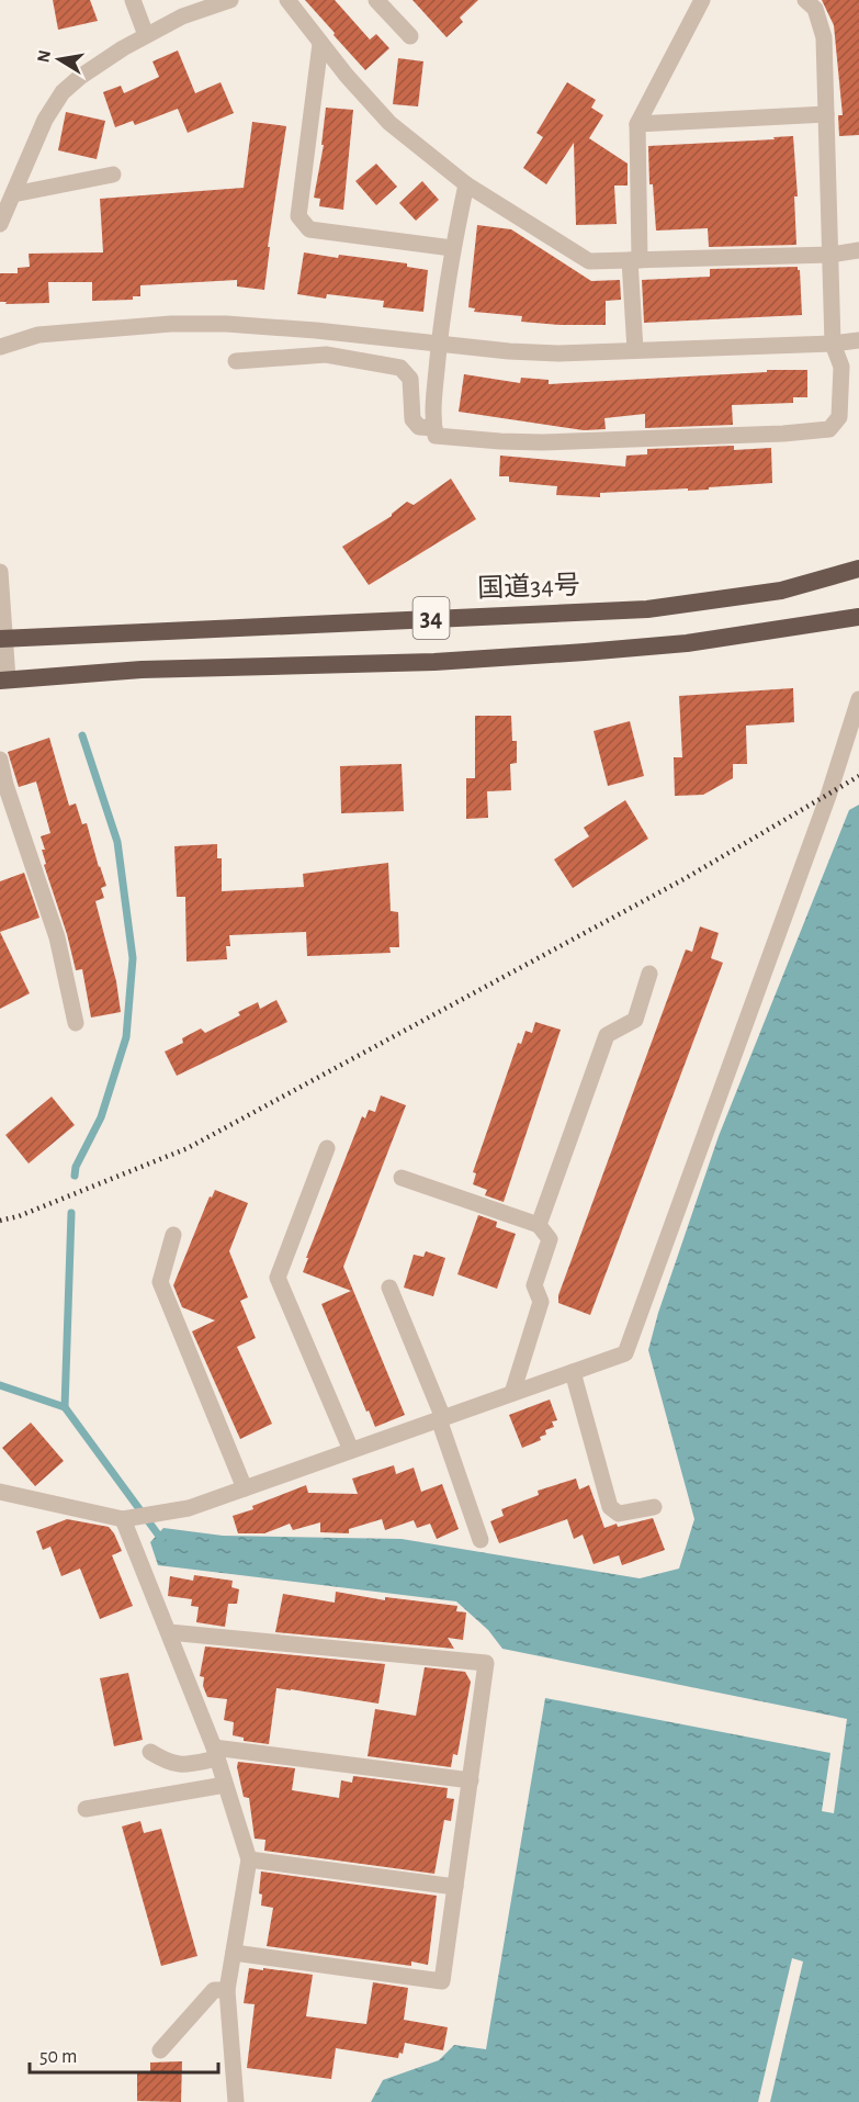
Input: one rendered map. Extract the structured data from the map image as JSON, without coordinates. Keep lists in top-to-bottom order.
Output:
{
  "streets": {
    "highway": ["国道34号", "34"]
  },
  "scale_bar": "50 m",
  "north": "left"
}
